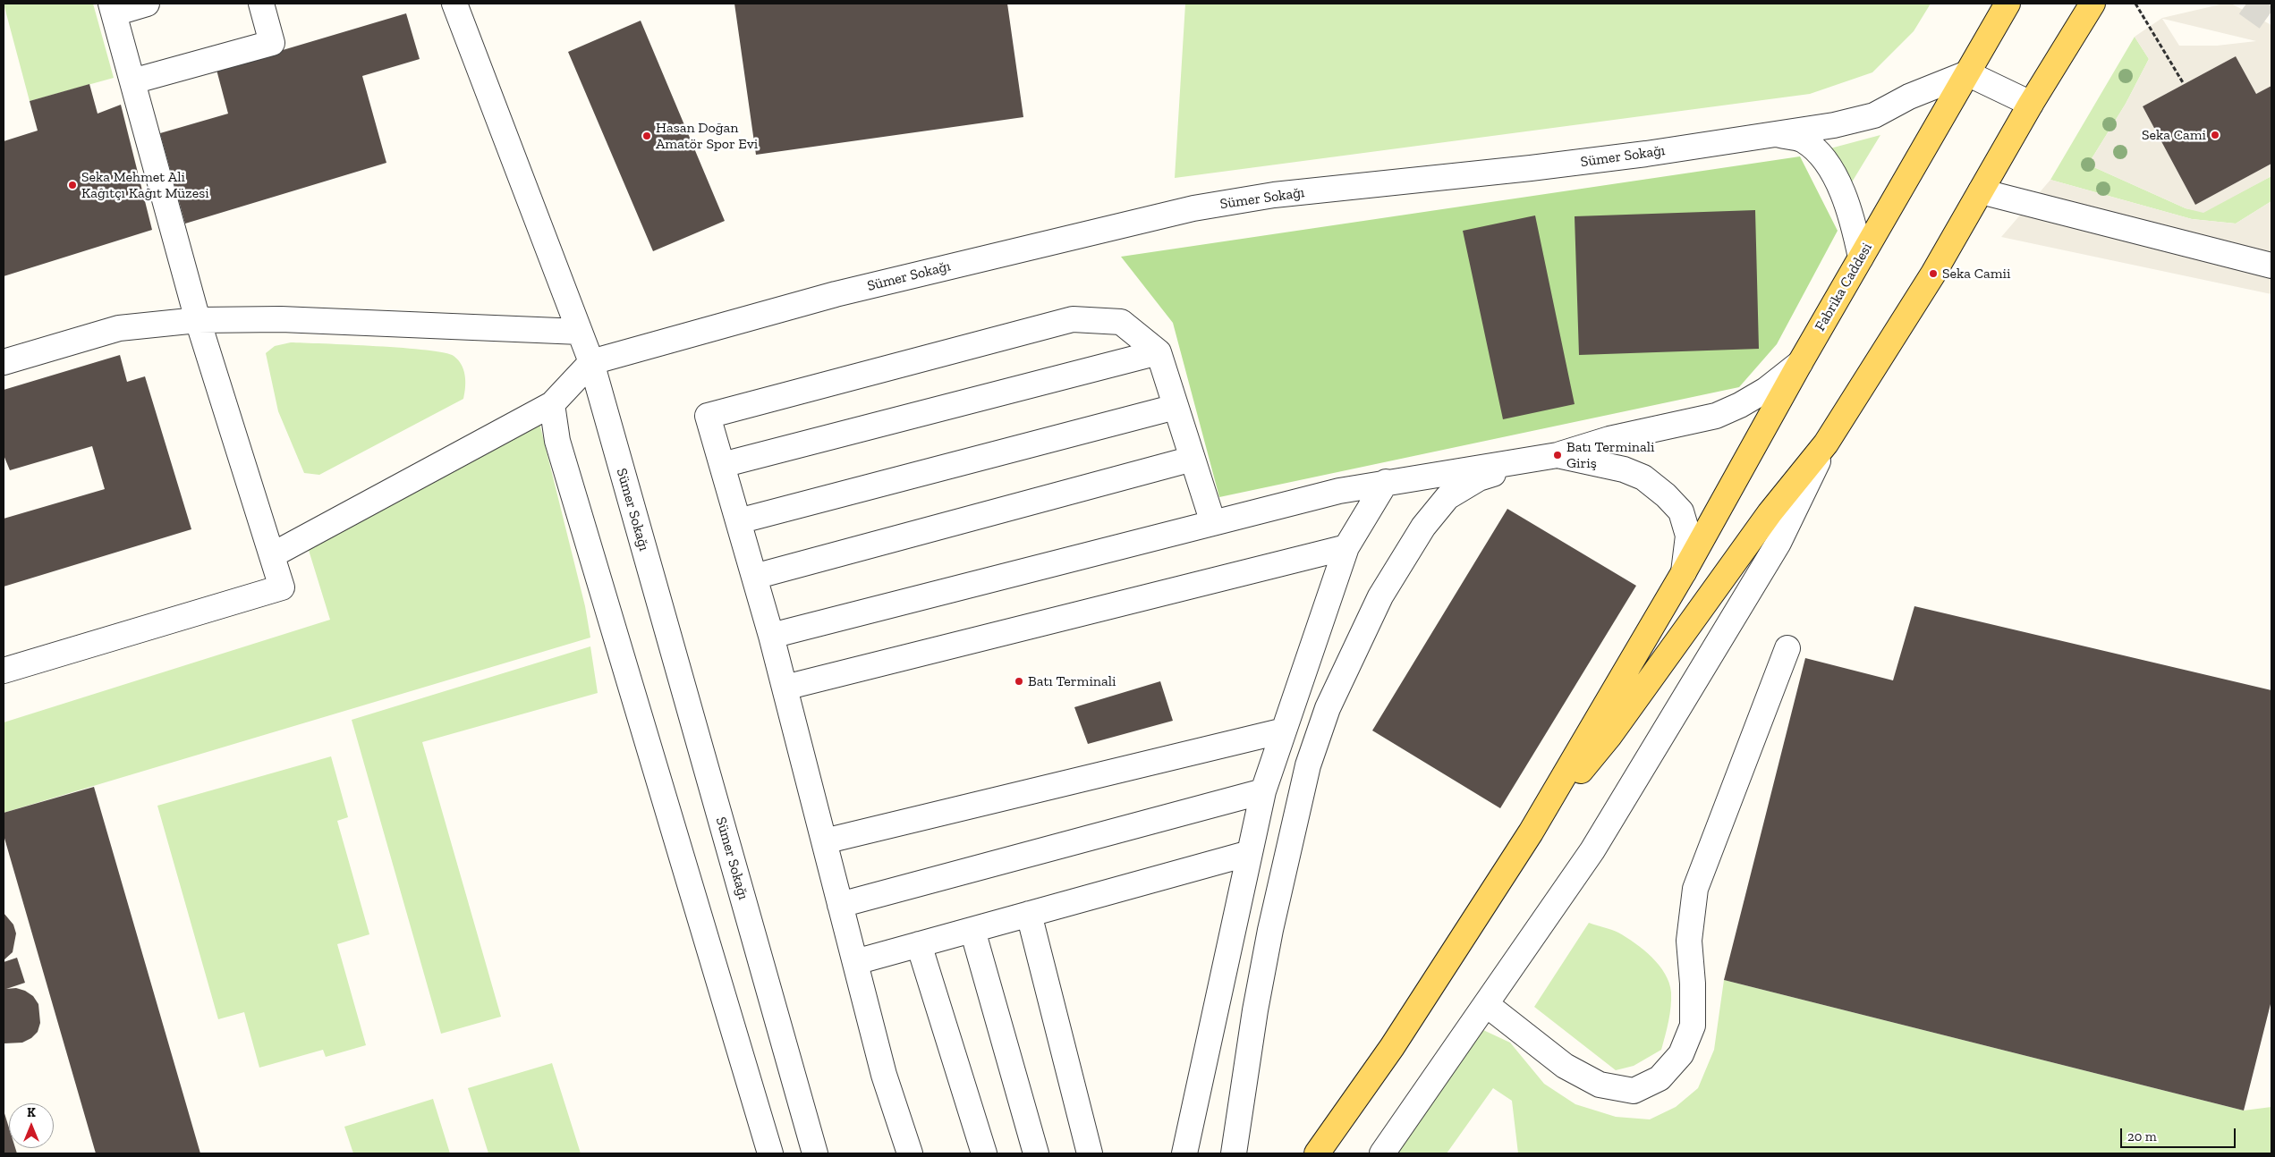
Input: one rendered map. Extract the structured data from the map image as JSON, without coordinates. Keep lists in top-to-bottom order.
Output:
{
  "streets": {
    "main road": ["Fabrika Caddesi"],
    "street": ["Sümer Sokağı"]
  },
  "crossings": [
    ["Sümer Sokağı", "Fabrika Caddesi"]
  ],
  "places": [
    "Seka Cami",
    "Hasan Doğan Amatör Spor Evi",
    "Seka Mehmet Ali Kağıtçı Kağıt Müzesi",
    "Seka Camii",
    "Batı Terminali Giriş",
    "Batı Terminali"
  ],
  "scale_bar": "20 m",
  "north": "top"
}
